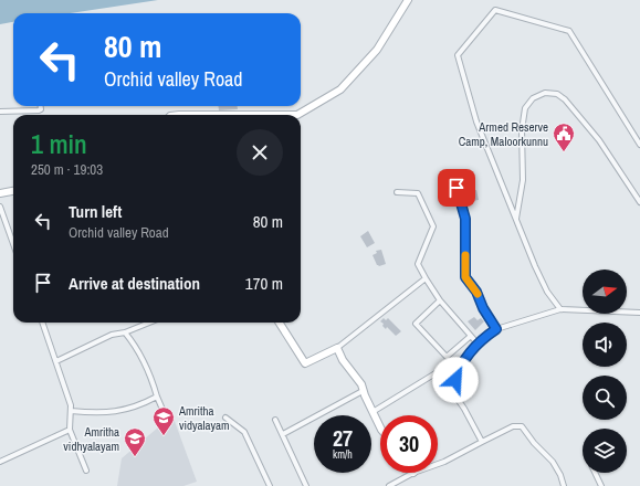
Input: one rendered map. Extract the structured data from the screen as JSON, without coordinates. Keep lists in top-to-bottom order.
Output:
{
  "places": {
    "public building": ["Armed Reserve Camp, Maloorkunnu"],
    "school or university": ["Amritha vidyalayam", "Amritha vidhyalayam"]
  },
  "north": "right",
  "page": {
    "turn": ["80 m", "Orchid valley Road"],
    "heading": ["1 min", "250 m · 19:03"],
    "list": [
      {
        "name": "Turn left",
        "note": "Orchid valley Road",
        "value": "80 m"
      },
      {
        "name": "Arrive at destination",
        "value": "170 m"
      }
    ],
    "speed": "27 km/h",
    "limit": "30"
  }
}
